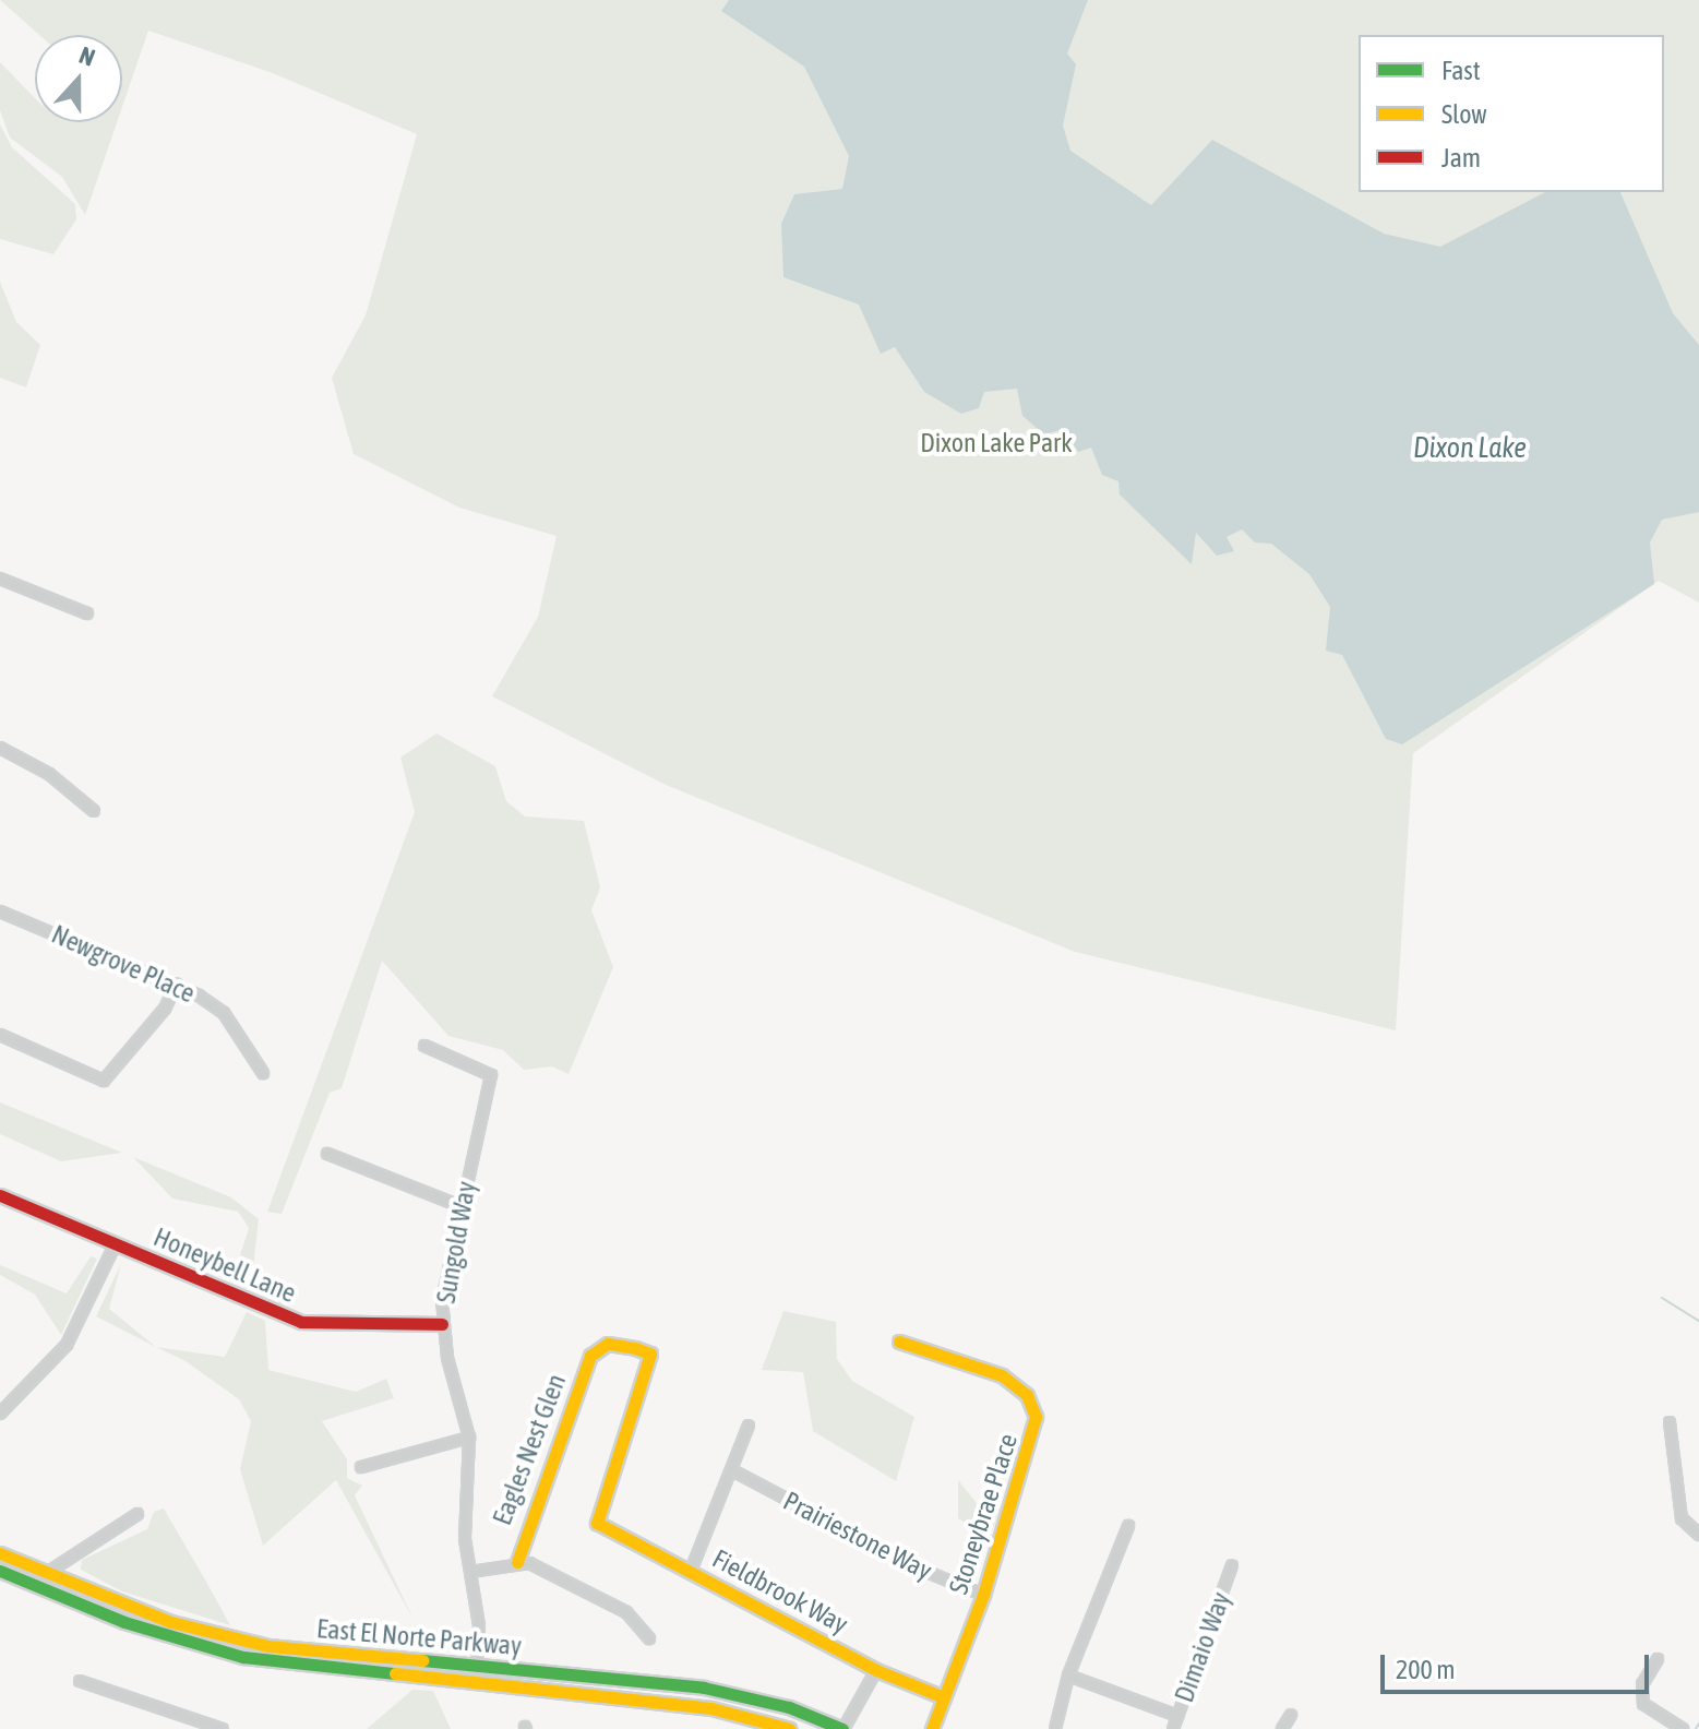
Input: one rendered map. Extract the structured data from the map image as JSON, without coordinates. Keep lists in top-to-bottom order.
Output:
{
  "streets": {
    "street": [
      "Newgrove Place",
      "Sungold Way",
      "Honeybell Lane",
      "Eagles Nest Glen",
      "Stoneybrae Place",
      "Prairiestone Way",
      "Fieldbrook Way",
      "East El Norte Parkway",
      "Dimaio Way"
    ]
  },
  "crossings": [
    ["Sungold Way", "Honeybell Lane"],
    ["Sungold Way", "East El Norte Parkway"],
    ["Eagles Nest Glen", "Fieldbrook Way"],
    ["Stoneybrae Place", "Prairiestone Way"],
    ["Stoneybrae Place", "Fieldbrook Way"]
  ],
  "water": ["Dixon Lake"],
  "parks": ["Dixon Lake Park"],
  "legend": ["Fast", "Slow", "Jam"],
  "scale_bar": "200 m",
  "north": "top"
}
